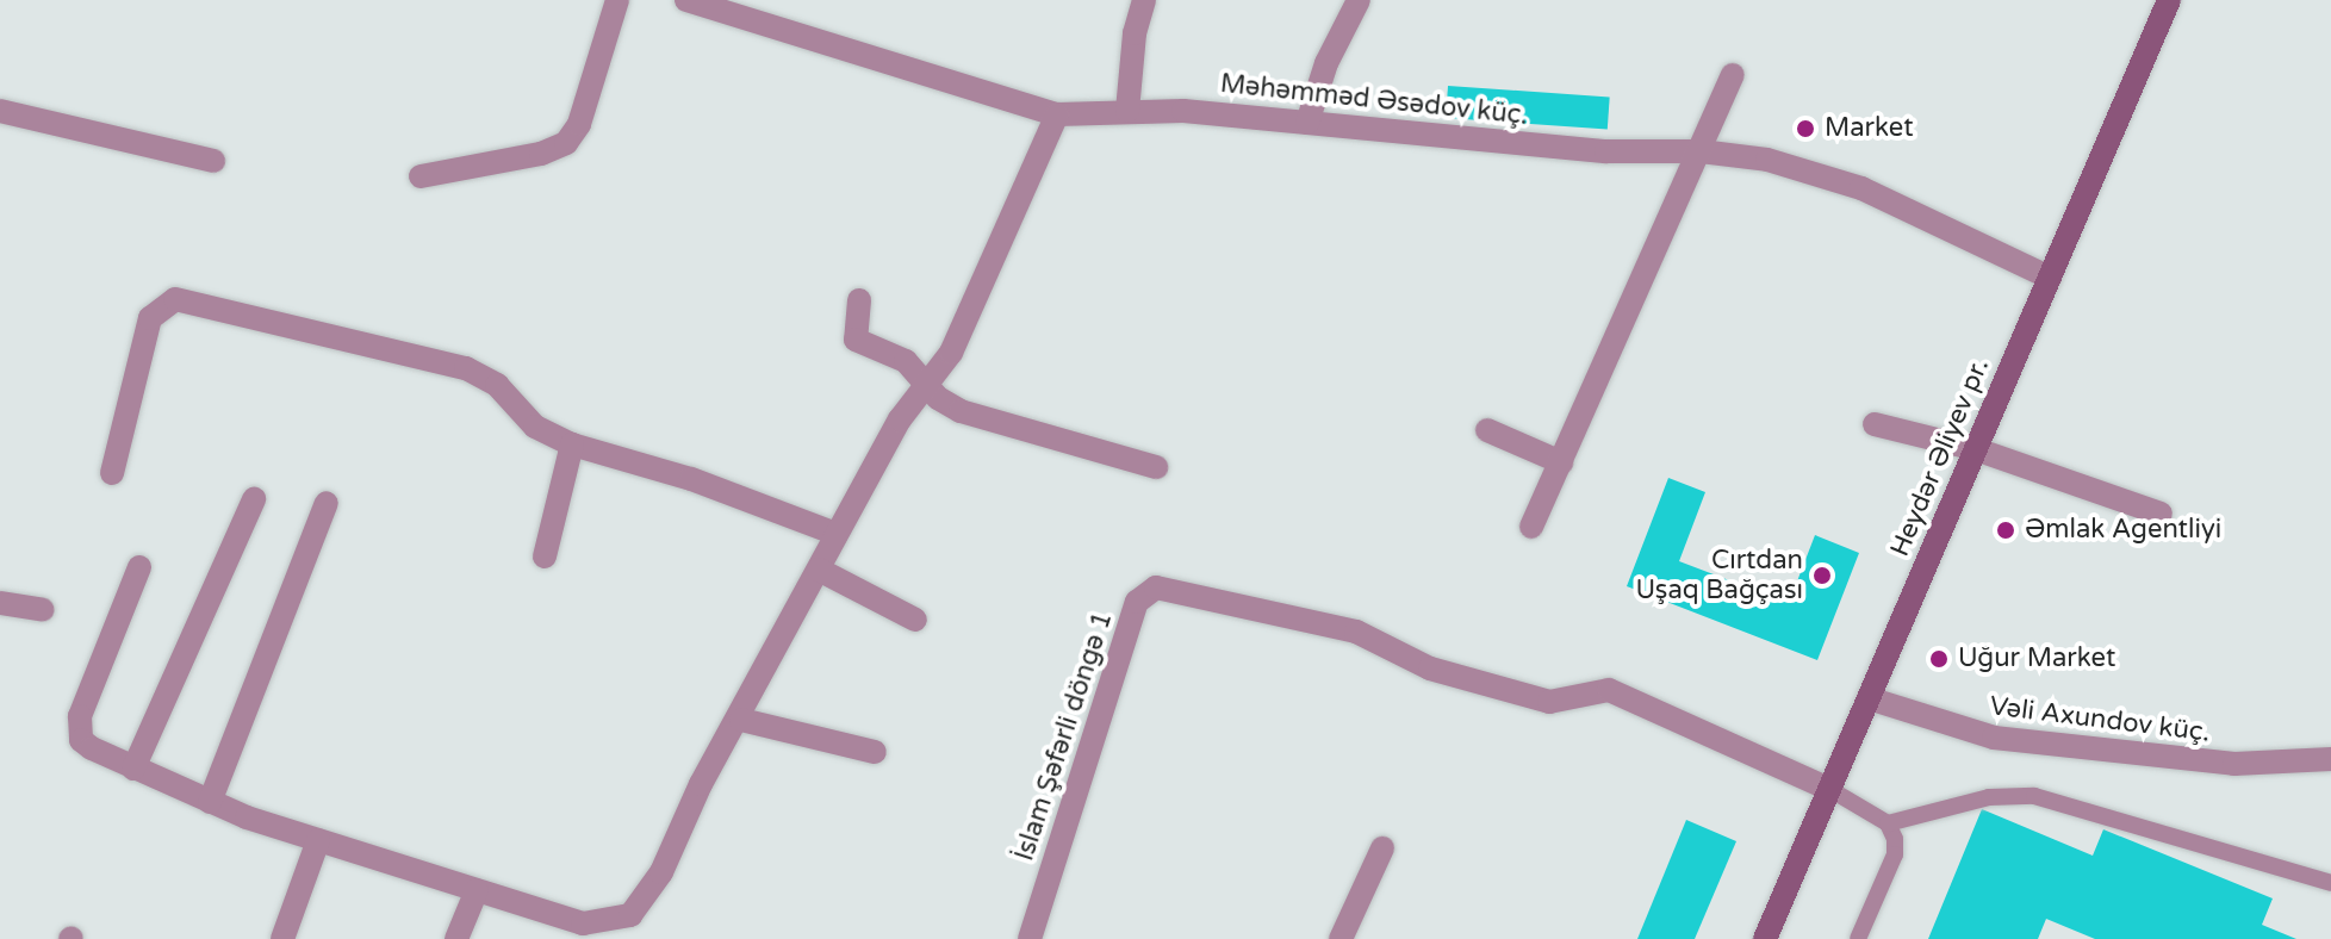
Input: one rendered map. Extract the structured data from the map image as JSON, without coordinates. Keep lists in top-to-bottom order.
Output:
{
  "streets": {
    "main road": ["Heydər Əliyev pr."],
    "street": ["Məhəmməd Əsədov küç.", "Vəli Axundov küç.", "İslam Şəfərli döngə 1"]
  },
  "crossings": [
    ["Məhəmməd Əsədov küç.", "Heydər Əliyev pr."],
    ["Heydər Əliyev pr.", "Vəli Axundov küç."],
    ["Heydər Əliyev pr.", "İslam Şəfərli döngə 1"]
  ],
  "places": [
    "Market",
    "Əmlak Agentliyi",
    "Cırtdan Uşaq Bağçası",
    "Uğur Market"
  ]
}
